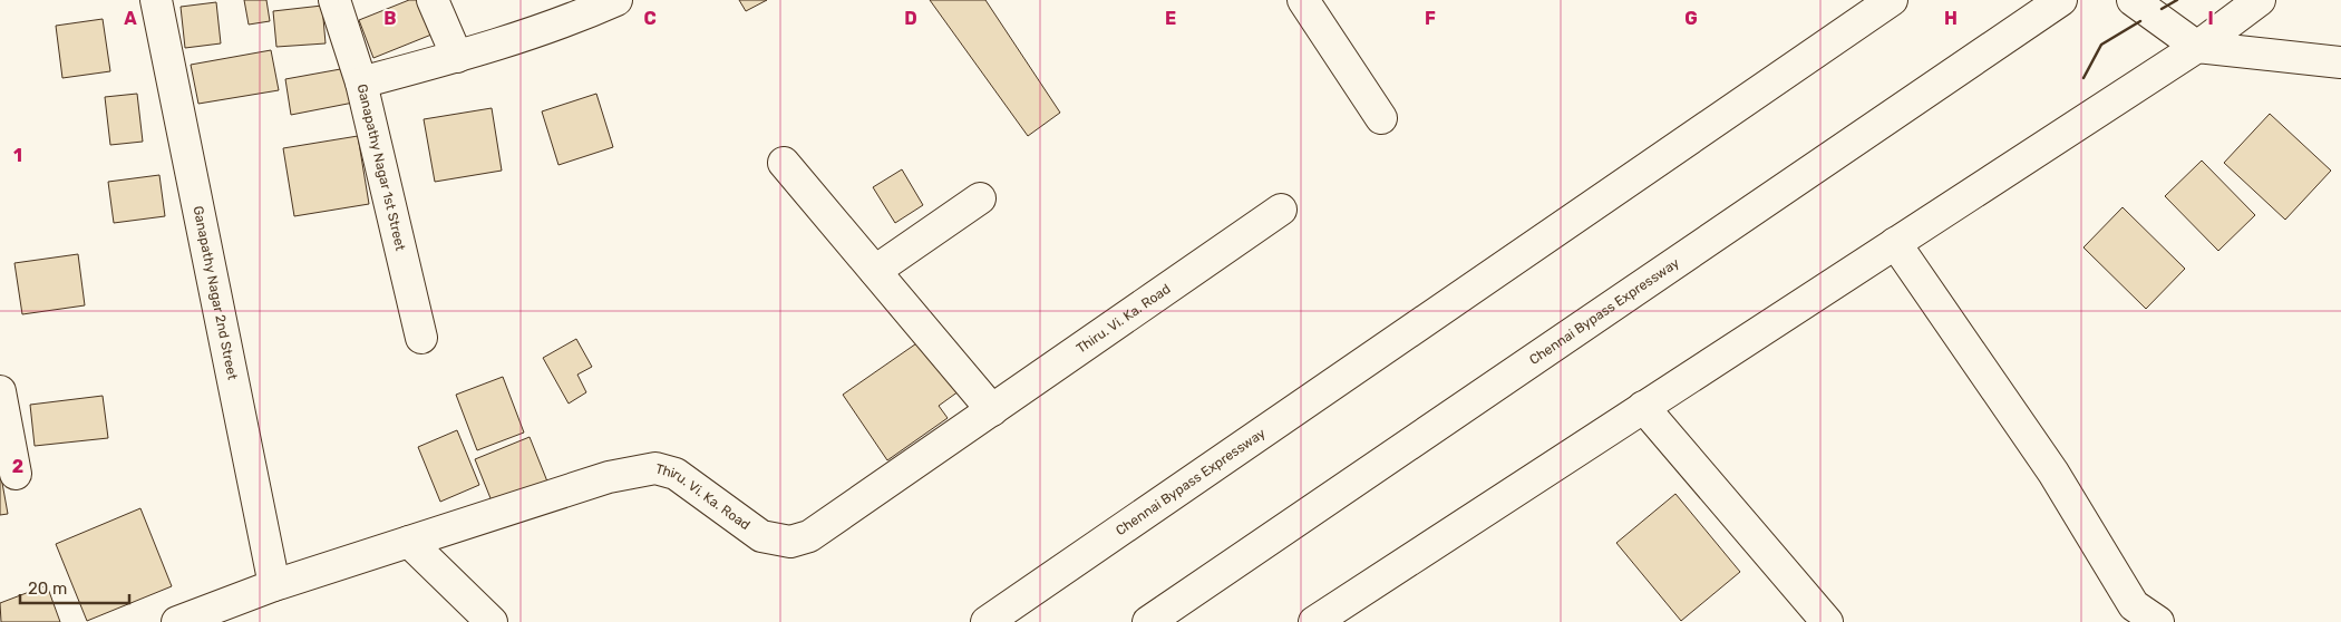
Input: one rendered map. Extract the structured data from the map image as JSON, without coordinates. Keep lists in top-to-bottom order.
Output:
{
  "streets": {
    "main road": [
      "Ganapathy Nagar 1st Street",
      "Ganapathy Nagar 2nd Street",
      "Chennai Bypass Expressway",
      "Thiru. Vi. Ka. Road"
    ]
  },
  "crossings": [
    ["Ganapathy Nagar 2nd Street", "Thiru. Vi. Ka. Road"]
  ],
  "scale_bar": "20 m",
  "grid": {
    "columns": [
      "A",
      "B",
      "C",
      "D",
      "E",
      "F",
      "G",
      "H",
      "I"
    ],
    "rows": ["1", "2"]
  }
}
